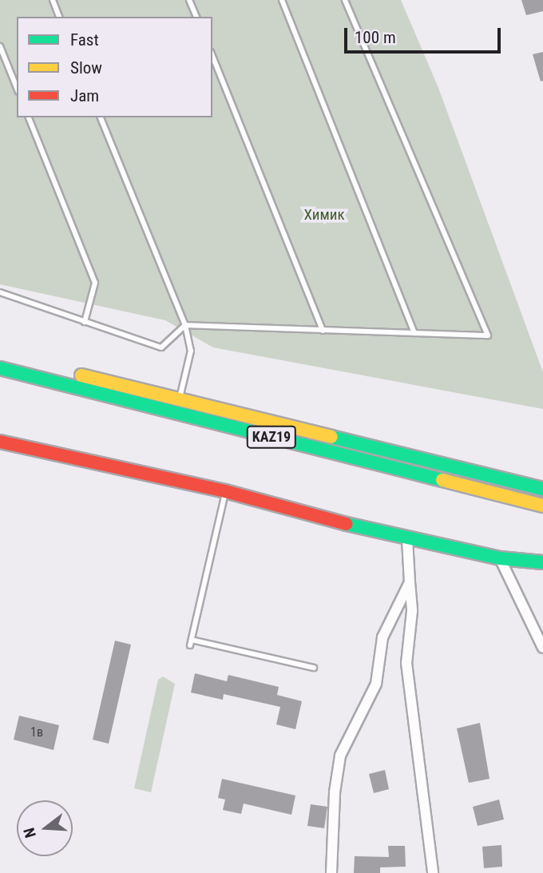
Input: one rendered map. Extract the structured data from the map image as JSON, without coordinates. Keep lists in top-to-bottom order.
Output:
{
  "streets": {
    "main road": ["KAZ19"]
  },
  "parks": ["Химик"],
  "house_numbers": ["1в"],
  "legend": ["Fast", "Slow", "Jam"],
  "scale_bar": "100 m",
  "north": "left"
}
